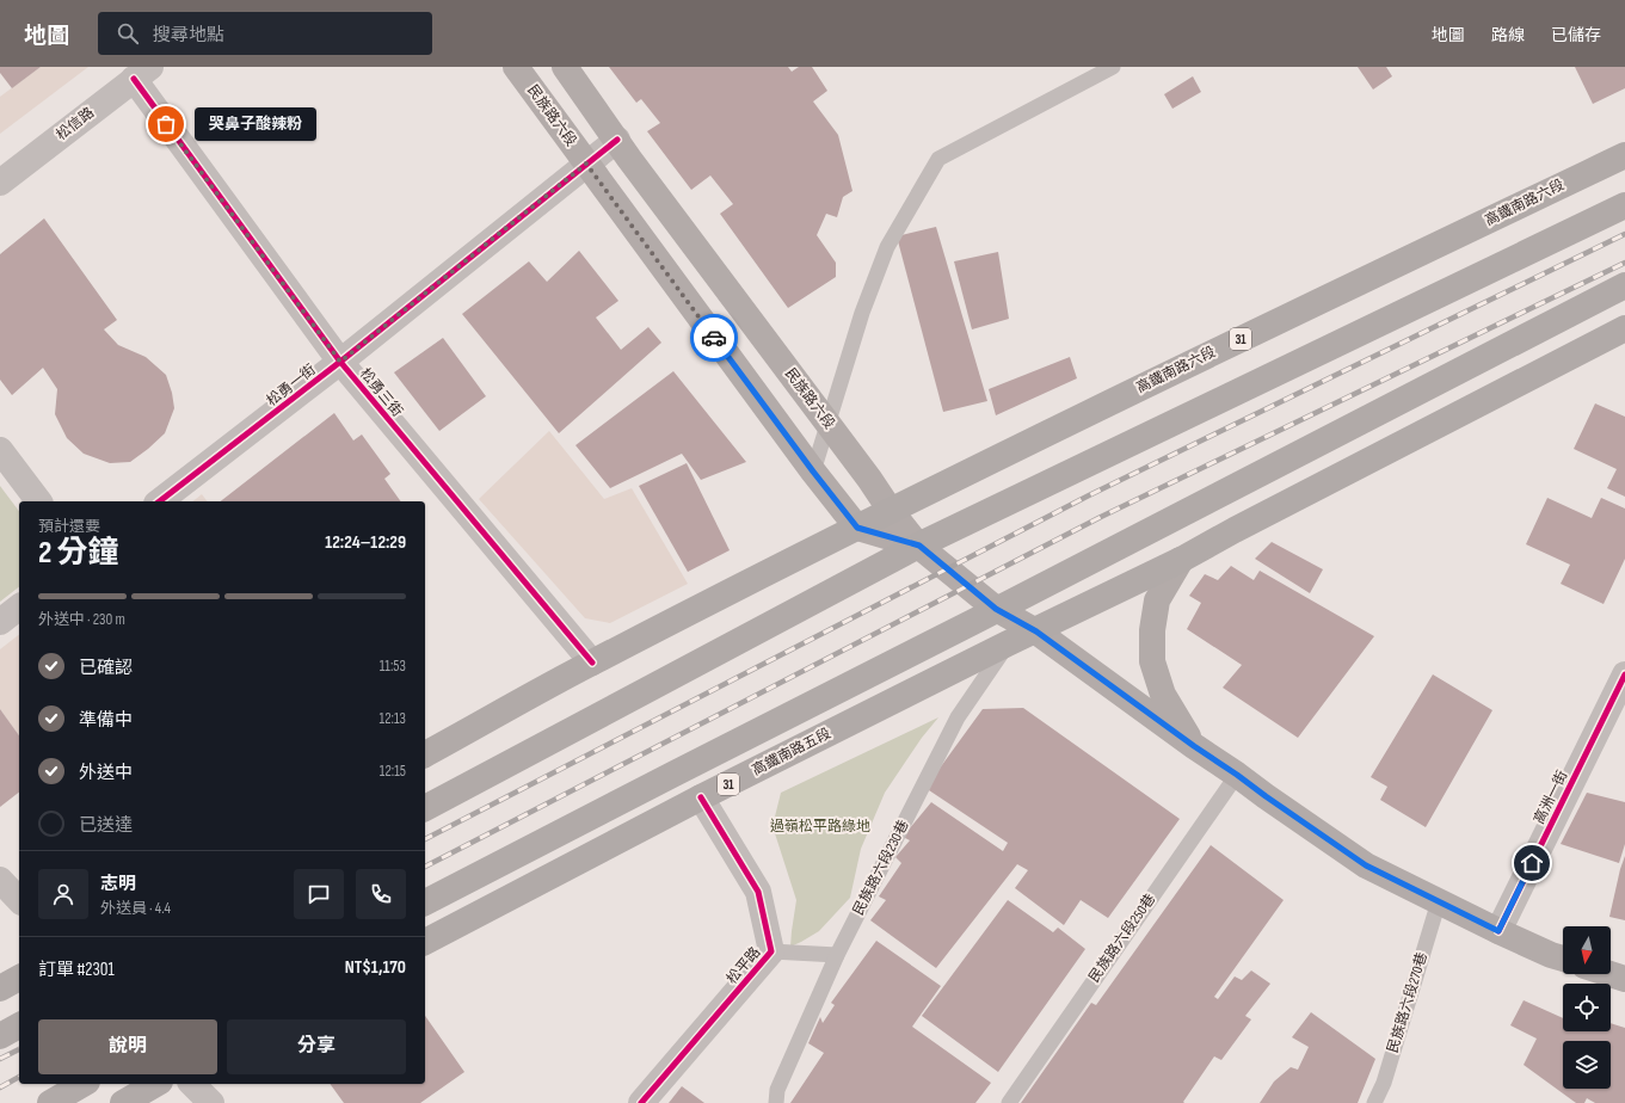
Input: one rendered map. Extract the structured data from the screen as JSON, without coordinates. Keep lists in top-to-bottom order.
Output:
{
  "streets": {
    "main road": [
      "民族路六段",
      "高鐵南路六段",
      "31",
      "高鐵南路五段"
    ],
    "street": [
      "松信路",
      "松勇一街",
      "松勇三街",
      "高洲一街",
      "松平路"
    ],
    "lane": ["民族路六段230巷", "民族路六段250巷", "民族路六段270巷"]
  },
  "crossings": [
    ["民族路六段", "高鐵南路六段"],
    ["民族路六段", "31"],
    ["民族路六段", "松勇一街"],
    ["民族路六段", "高鐵南路五段"],
    ["民族路六段", "高洲一街"],
    ["民族路六段", "民族路六段250巷"],
    ["民族路六段", "民族路六段270巷"],
    ["松信路", "松勇三街"],
    ["高鐵南路六段", "31"],
    ["31", "松勇三街"],
    ["31", "高鐵南路五段"],
    ["松勇一街", "松勇三街"],
    ["高鐵南路五段", "民族路六段230巷"],
    ["高鐵南路五段", "松平路"]
  ],
  "parks": ["過嶺松平路綠地"],
  "places": ["哭鼻子酸辣粉"],
  "north": "bottom",
  "page": {
    "header": "地圖",
    "search": "搜尋地點",
    "nav": ["地圖", "路線", "已儲存"],
    "bubble": "哭鼻子酸辣粉",
    "heading": ["2 分鐘", "預計還要", "12:24–12:29"],
    "panel": [
      "志明",
      "外送員 · 4.4",
      "訂單 #2301",
      "NT$1,170"
    ],
    "bar": "外送中 · 230 m",
    "list": [
      ["已確認", "11:53"],
      ["準備中", "12:13"],
      ["外送中", "12:15"],
      "已送達"
    ],
    "buttons": ["說明", "分享"]
  }
}
